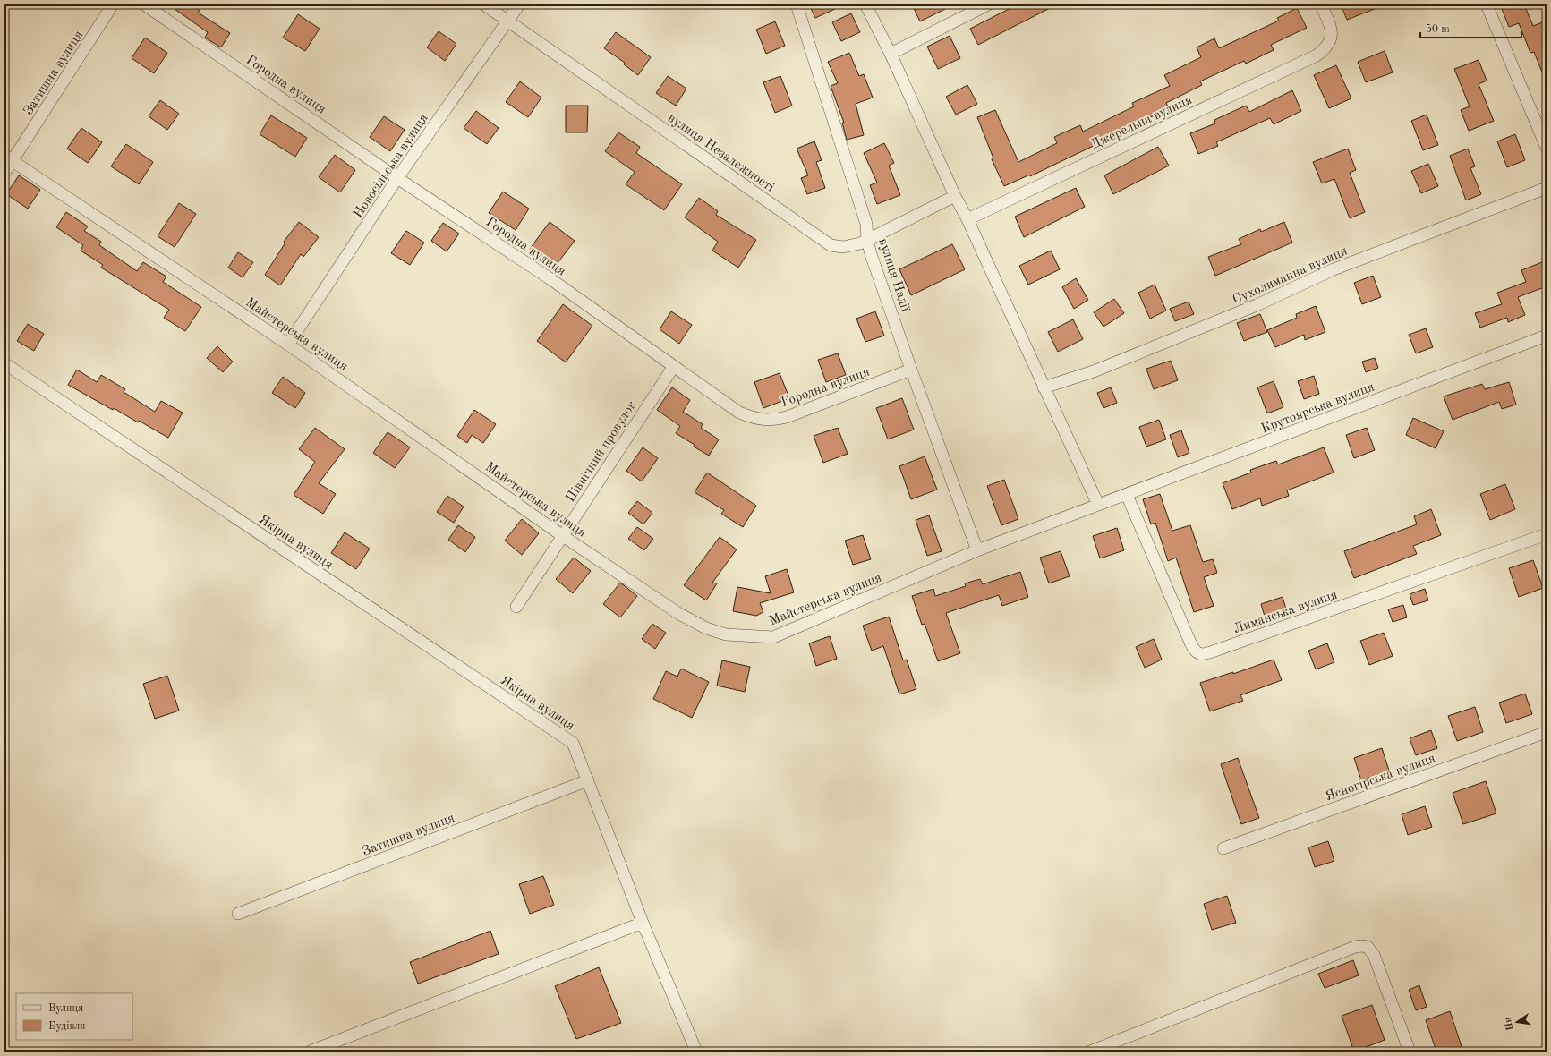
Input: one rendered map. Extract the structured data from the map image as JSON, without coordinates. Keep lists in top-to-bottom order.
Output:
{
  "streets": {
    "street": [
      "Затишна вулиця",
      "Городна вулиця",
      "Джерельна вулиця",
      "вулиця Незалежності",
      "Новосільська вулиця",
      "вулиця Надії",
      "Сухолиманна вулиця",
      "Майстерська вулиця",
      "Крутоярська вулиця",
      "Північний провулок",
      "Якірна вулиця",
      "Лиманська вулиця",
      "Ясногірська вулиця"
    ]
  },
  "crossings": [
    ["Затишна вулиця", "Майстерська вулиця"],
    ["Затишна вулиця", "Якірна вулиця"],
    ["Городна вулиця", "Новосільська вулиця"],
    ["Городна вулиця", "вулиця Надії"],
    ["Городна вулиця", "Північний провулок"],
    ["вулиця Незалежності", "Новосільська вулиця"],
    ["вулиця Незалежності", "вулиця Надії"],
    ["Новосільська вулиця", "Майстерська вулиця"],
    ["вулиця Надії", "Майстерська вулиця"],
    ["Майстерська вулиця", "Крутоярська вулиця"],
    ["Майстерська вулиця", "Північний провулок"],
    ["Крутоярська вулиця", "Лиманська вулиця"]
  ],
  "legend": ["Вулиця", "Будівля"],
  "scale_bar": "50 m",
  "north": "left"
}
